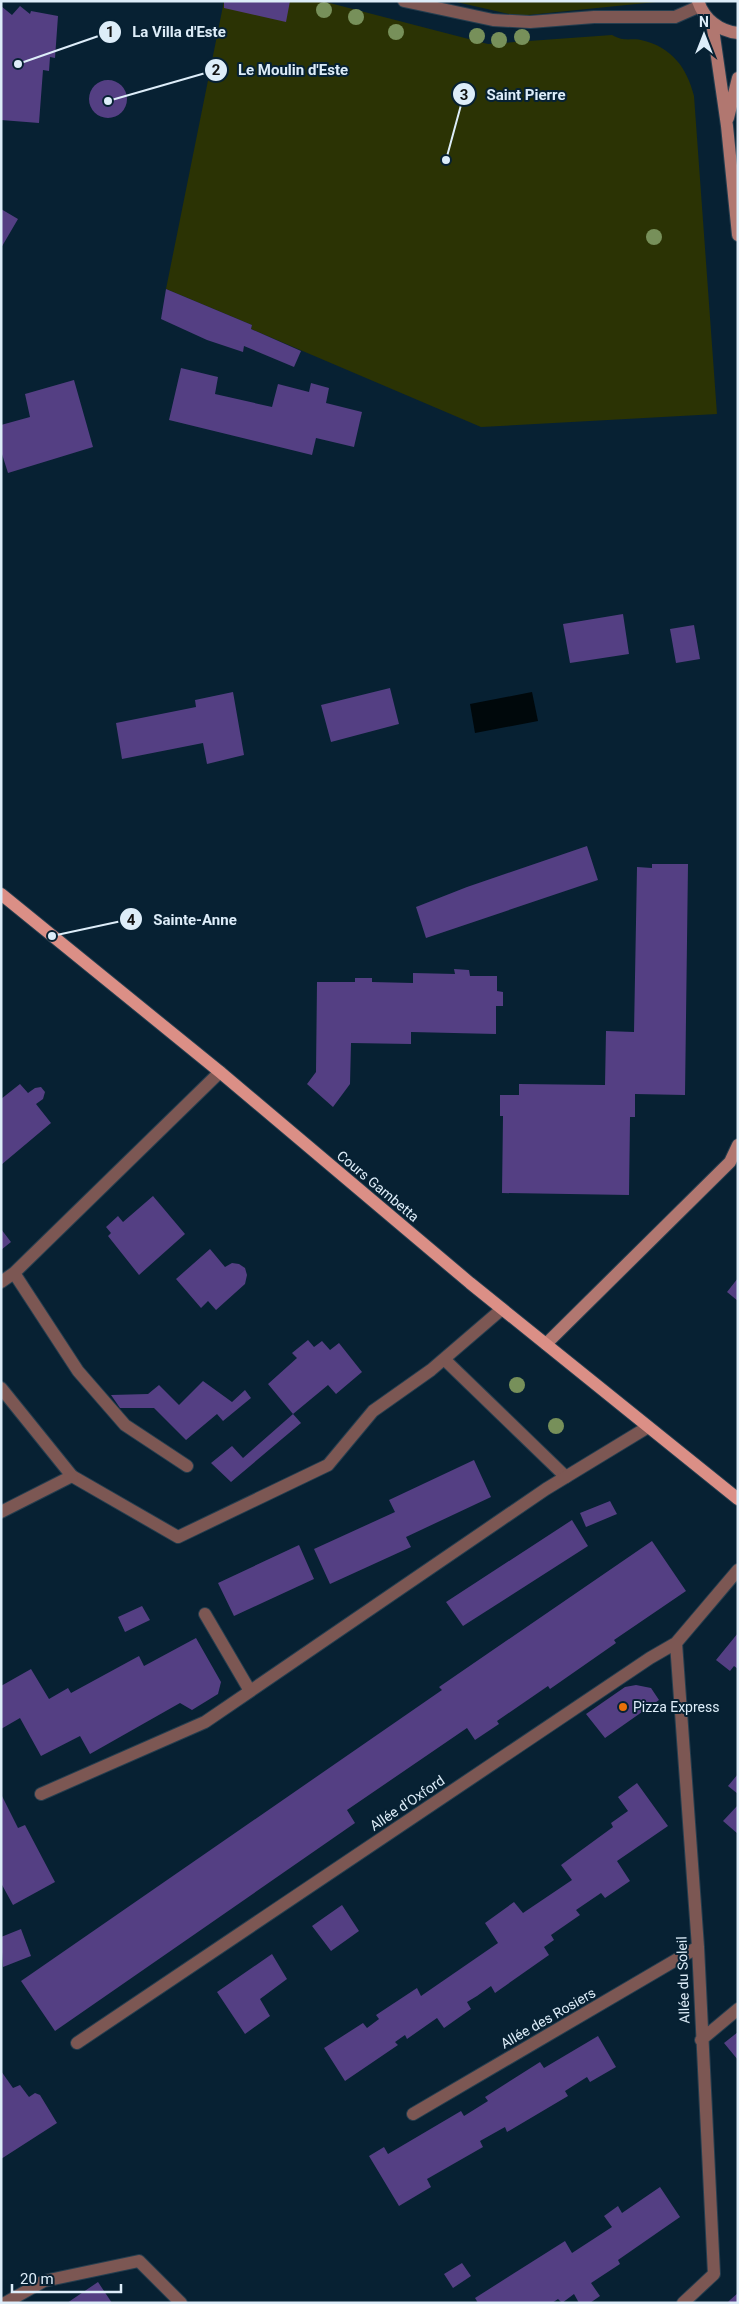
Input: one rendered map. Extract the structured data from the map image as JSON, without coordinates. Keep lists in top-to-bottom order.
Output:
{
  "streets": {
    "main road": ["Cours Gambetta"],
    "street": ["Allée d'Oxford", "Allée du Soleil", "Allée des Rosiers"]
  },
  "crossings": [
    ["Allée d'Oxford", "Allée du Soleil"],
    ["Allée du Soleil", "Allée des Rosiers"]
  ],
  "places": [
    "La Villa d'Este",
    "Le Moulin d'Este",
    "Saint Pierre",
    "Sainte-Anne",
    "Pizza Express"
  ],
  "scale_bar": "20 m",
  "north": "top"
}
